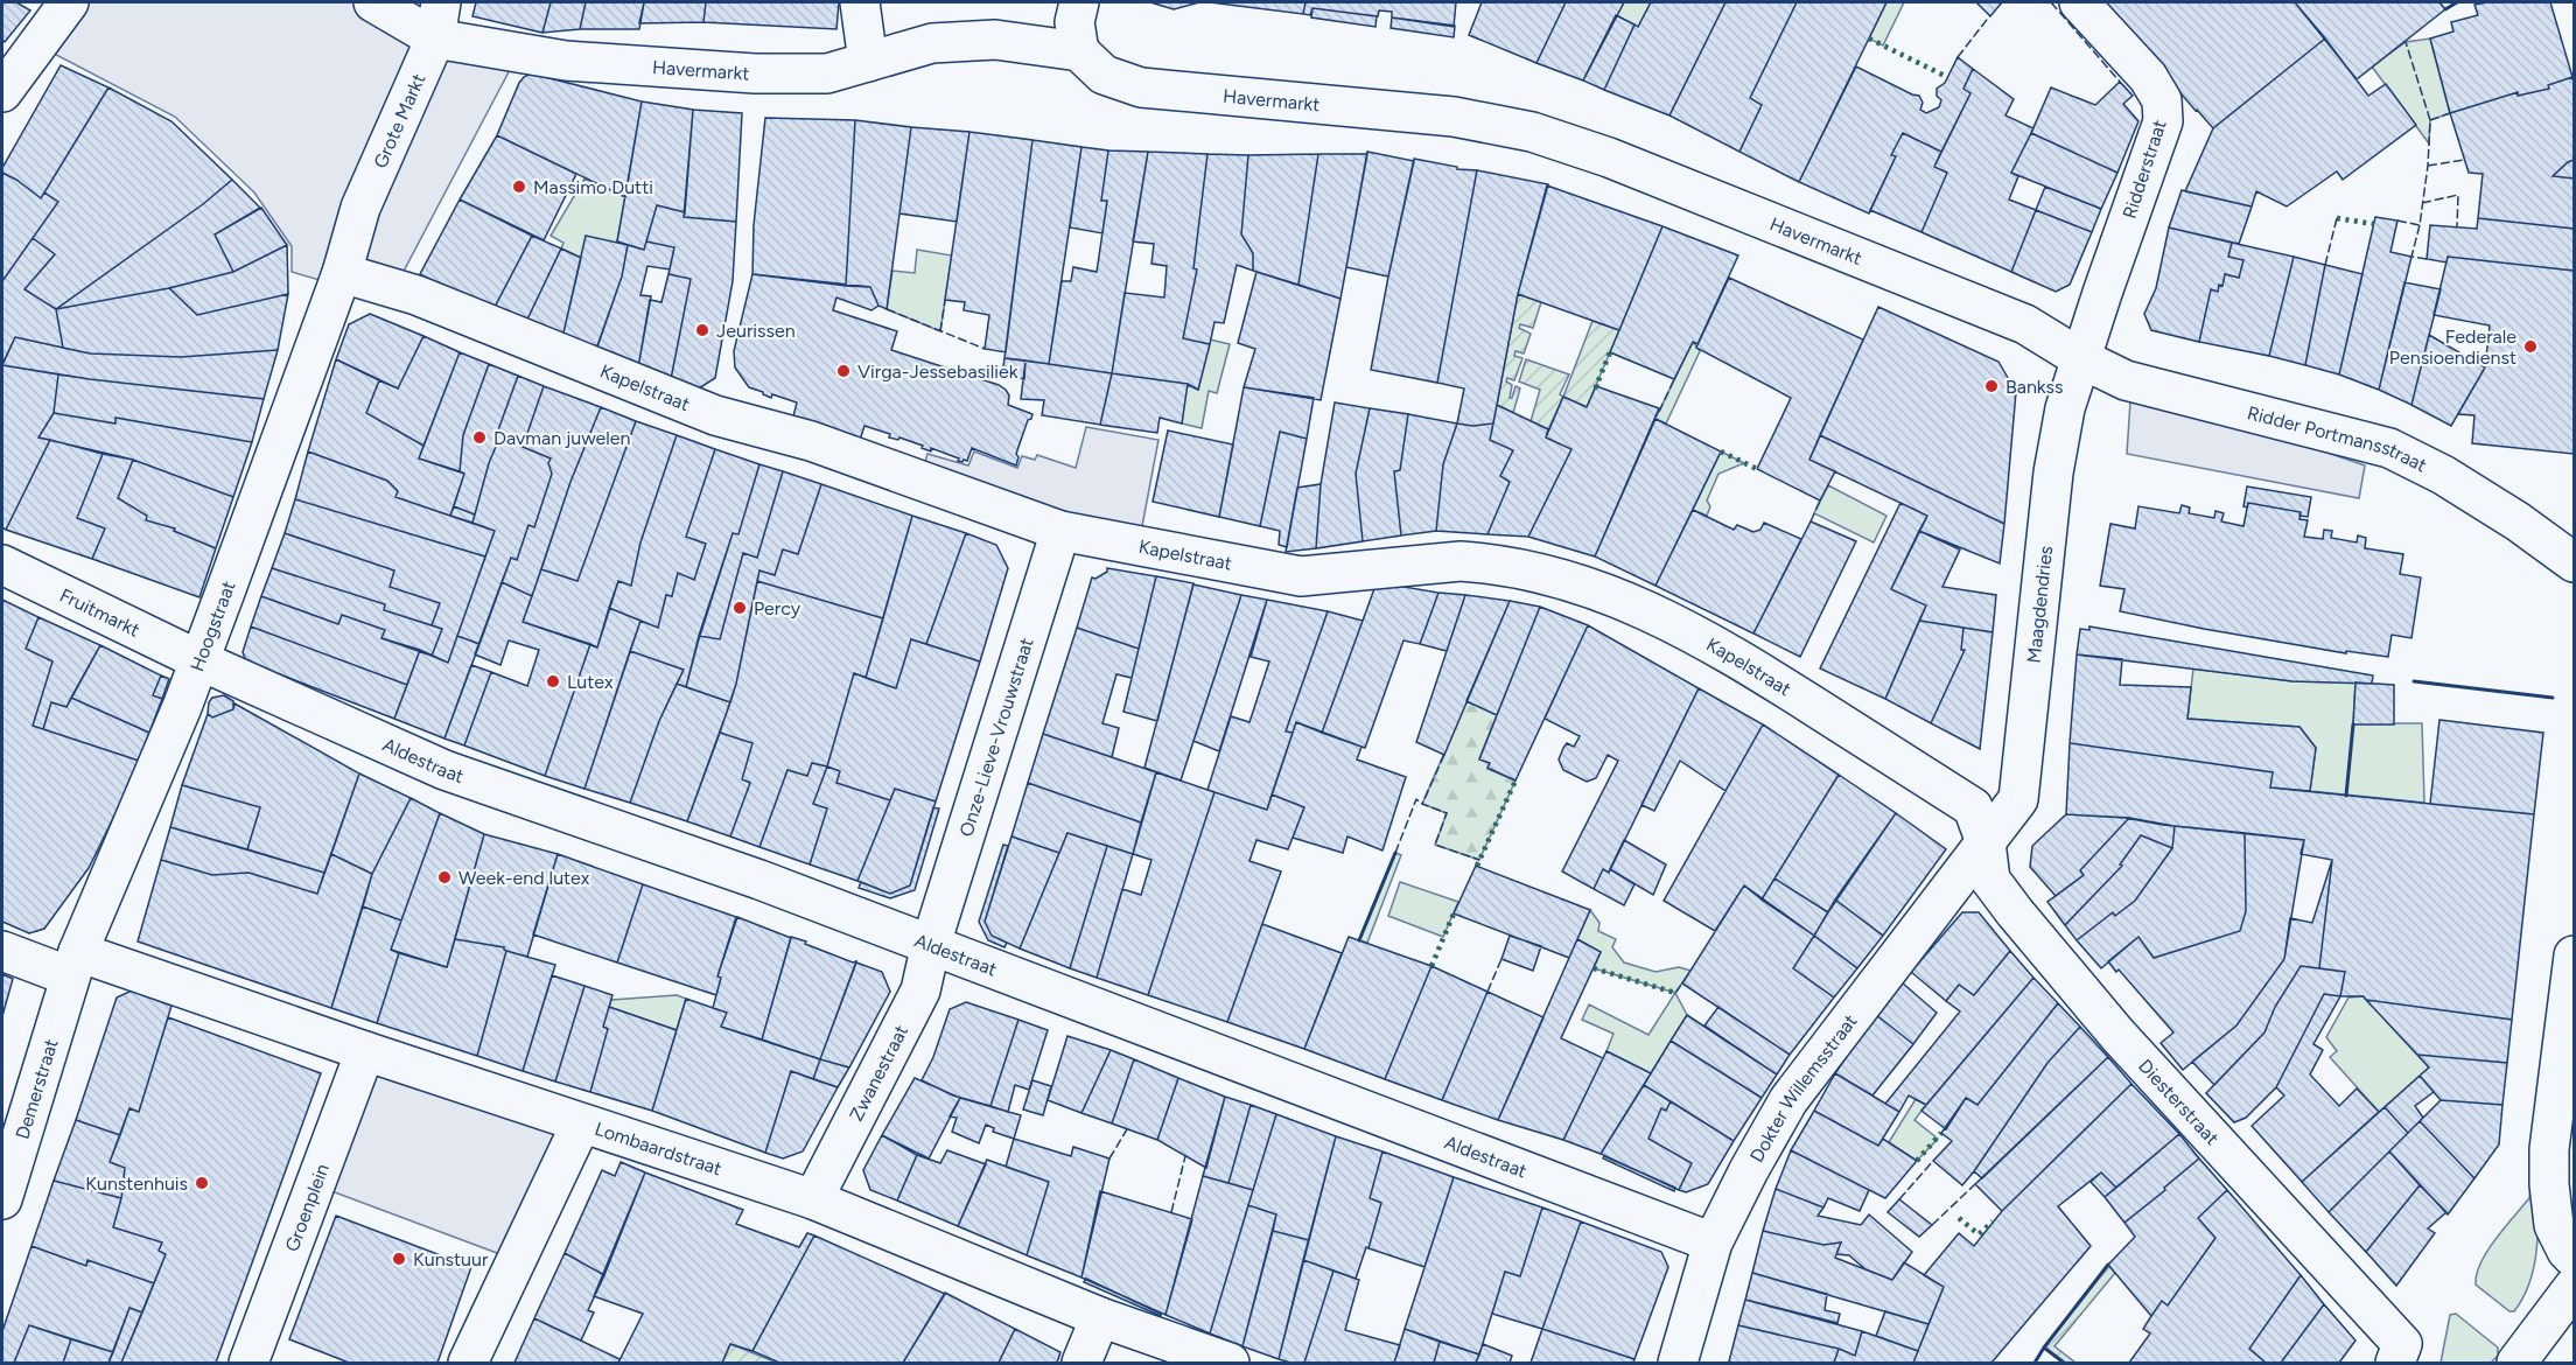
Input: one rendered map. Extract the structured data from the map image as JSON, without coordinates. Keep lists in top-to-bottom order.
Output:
{
  "streets": {
    "street": [
      "Havermarkt",
      "Grote Markt",
      "Ridderstraat",
      "Kapelstraat",
      "Ridder Portmansstraat",
      "Maagdendries",
      "Fruitmarkt",
      "Hoogstraat",
      "Onze-Lieve-Vrouwstraat",
      "Aldestraat",
      "Zwanestraat",
      "Demerstraat",
      "Dokter Willemsstraat",
      "Diesterstraat",
      "Lombaardstraat",
      "Groenplein"
    ]
  },
  "crossings": [
    ["Havermarkt", "Grote Markt"],
    ["Havermarkt", "Ridderstraat"],
    ["Havermarkt", "Ridder Portmansstraat"],
    ["Havermarkt", "Maagdendries"],
    ["Grote Markt", "Kapelstraat"],
    ["Grote Markt", "Hoogstraat"],
    ["Ridderstraat", "Ridder Portmansstraat"],
    ["Ridderstraat", "Maagdendries"],
    ["Kapelstraat", "Maagdendries"],
    ["Kapelstraat", "Hoogstraat"],
    ["Kapelstraat", "Onze-Lieve-Vrouwstraat"],
    ["Kapelstraat", "Dokter Willemsstraat"],
    ["Kapelstraat", "Diesterstraat"],
    ["Ridder Portmansstraat", "Maagdendries"],
    ["Maagdendries", "Dokter Willemsstraat"],
    ["Maagdendries", "Diesterstraat"],
    ["Fruitmarkt", "Hoogstraat"],
    ["Fruitmarkt", "Aldestraat"],
    ["Hoogstraat", "Aldestraat"],
    ["Hoogstraat", "Demerstraat"],
    ["Hoogstraat", "Lombaardstraat"],
    ["Onze-Lieve-Vrouwstraat", "Aldestraat"],
    ["Onze-Lieve-Vrouwstraat", "Zwanestraat"],
    ["Aldestraat", "Zwanestraat"],
    ["Aldestraat", "Dokter Willemsstraat"],
    ["Zwanestraat", "Lombaardstraat"],
    ["Demerstraat", "Lombaardstraat"],
    ["Dokter Willemsstraat", "Diesterstraat"],
    ["Lombaardstraat", "Groenplein"]
  ],
  "places": [
    "Massimo Dutti",
    "Jeurissen",
    "Federale Pensioendienst",
    "Virga-Jessebasiliek",
    "Bankss",
    "Davman juwelen",
    "Percy",
    "Lutex",
    "Week-end lutex",
    "Kunstenhuis",
    "Kunstuur"
  ]
}
